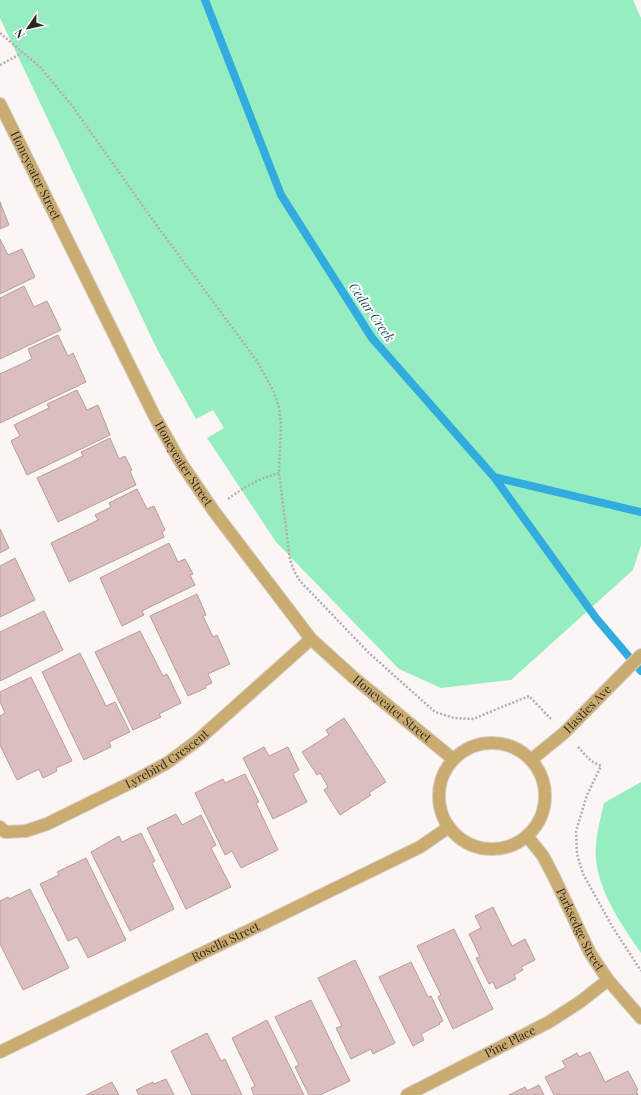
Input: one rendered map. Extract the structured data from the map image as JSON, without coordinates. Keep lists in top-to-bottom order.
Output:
{
  "streets": {
    "street": [
      "Honeyeater Street",
      "Hasties Ave",
      "Lyrebird Crescent",
      "Parksedge Street",
      "Rosella Street",
      "Pine Place"
    ]
  },
  "crossings": [
    ["Honeyeater Street", "Hasties Ave"],
    ["Honeyeater Street", "Lyrebird Crescent"],
    ["Honeyeater Street", "Parksedge Street"],
    ["Honeyeater Street", "Rosella Street"],
    ["Hasties Ave", "Parksedge Street"],
    ["Hasties Ave", "Rosella Street"],
    ["Parksedge Street", "Rosella Street"],
    ["Parksedge Street", "Pine Place"]
  ],
  "water": ["Cedar Creek"],
  "north": "bottom left"
}
